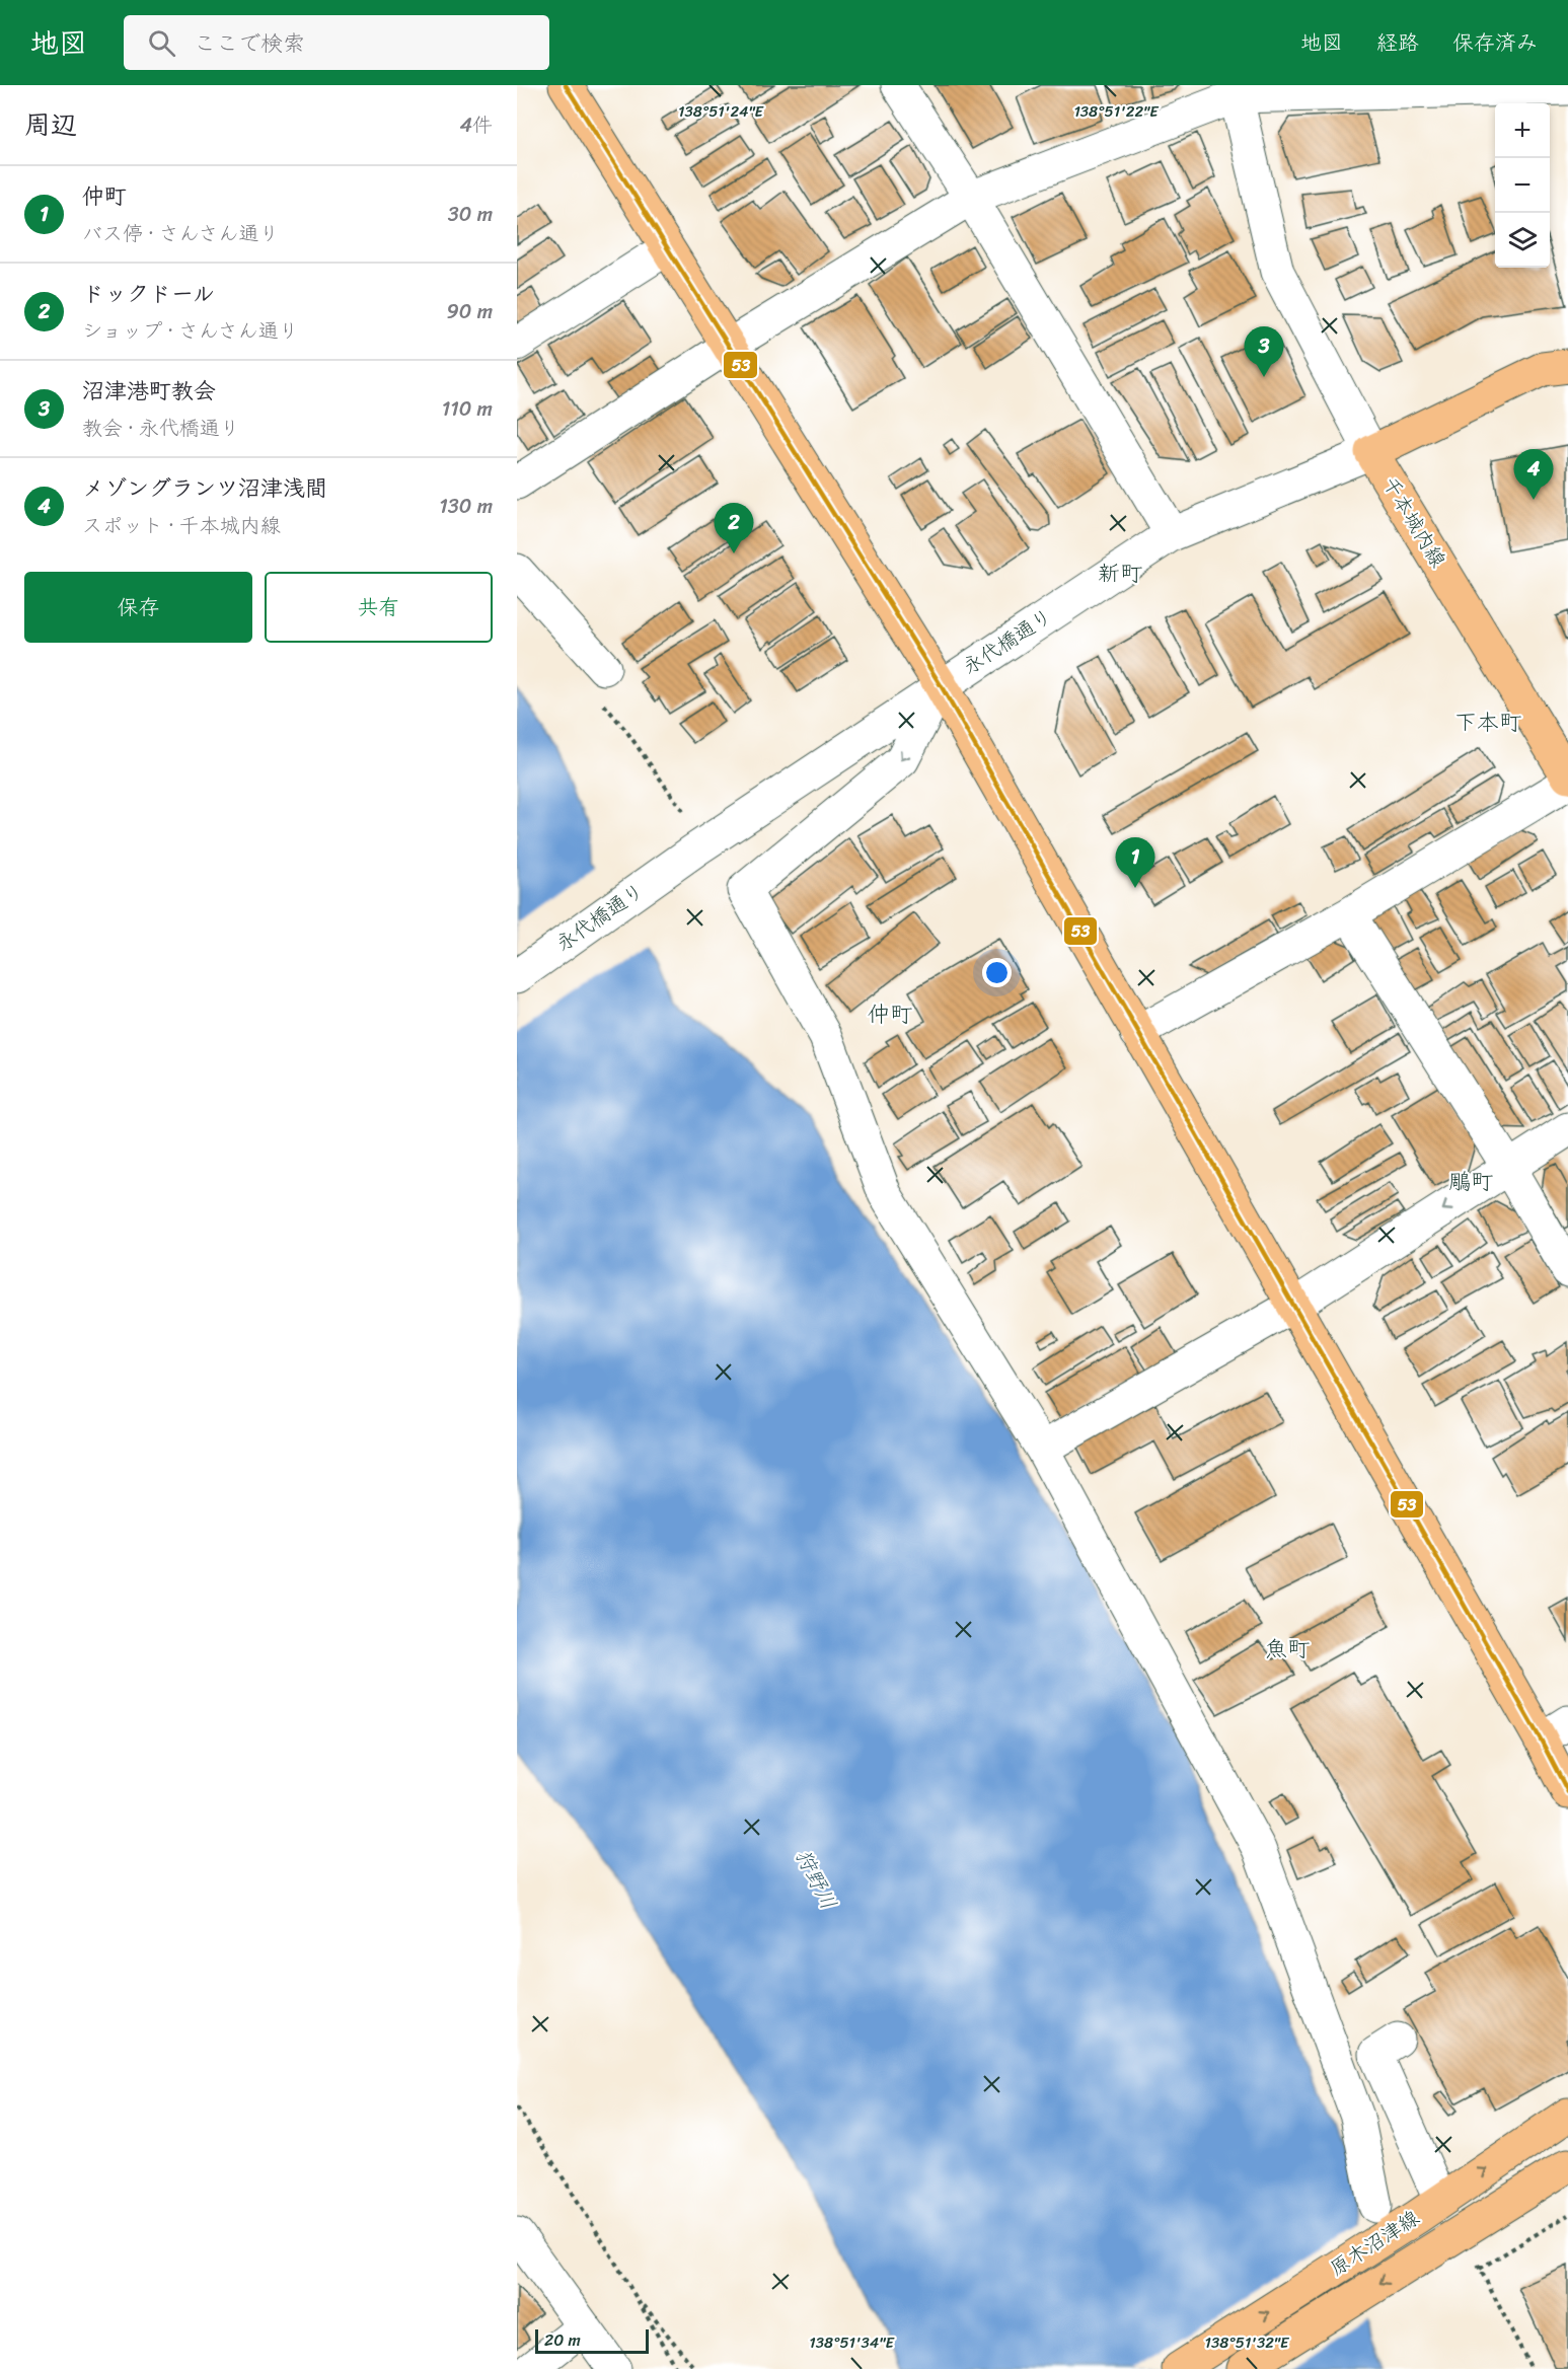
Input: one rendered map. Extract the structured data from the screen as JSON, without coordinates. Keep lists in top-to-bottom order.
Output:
{
  "streets": {
    "main road": ["千本城内線", "原木沼津線"],
    "street": ["永代橋通り"]
  },
  "crossings": [
    ["千本城内線", "永代橋通り"]
  ],
  "districts": [
    "新町",
    "下本町",
    "仲町",
    "鵰町",
    "魚町"
  ],
  "water": ["狩野川"],
  "lines": ["transit line 53"],
  "scale_bar": "20 m",
  "page": {
    "header": "地図",
    "search": "ここで検索",
    "nav": ["地図", "経路", "保存済み"],
    "heading": ["周辺", "4件"],
    "map_buttons": ["+", "−"],
    "list": [
      {
        "mark": "1",
        "name": "仲町",
        "note": "バス停 · さんさん通り",
        "value": "30 m"
      },
      {
        "mark": "2",
        "name": "ドックドール",
        "note": "ショップ · さんさん通り",
        "value": "90 m"
      },
      {
        "mark": "3",
        "name": "沼津港町教会",
        "note": "教会 · 永代橋通り",
        "value": "110 m"
      },
      {
        "mark": "4",
        "name": "メゾングランツ沼津浅間",
        "note": "スポット · 千本城内線",
        "value": "130 m"
      }
    ],
    "pins": [
      "3",
      "4",
      "2",
      "1"
    ],
    "buttons": ["保存", "共有"],
    "scale": "20 m"
  },
  "coordinates": [
    "138°51'24\"E",
    "138°51'22\"E",
    "138°51'34\"E",
    "138°51'32\"E"
  ]
}
